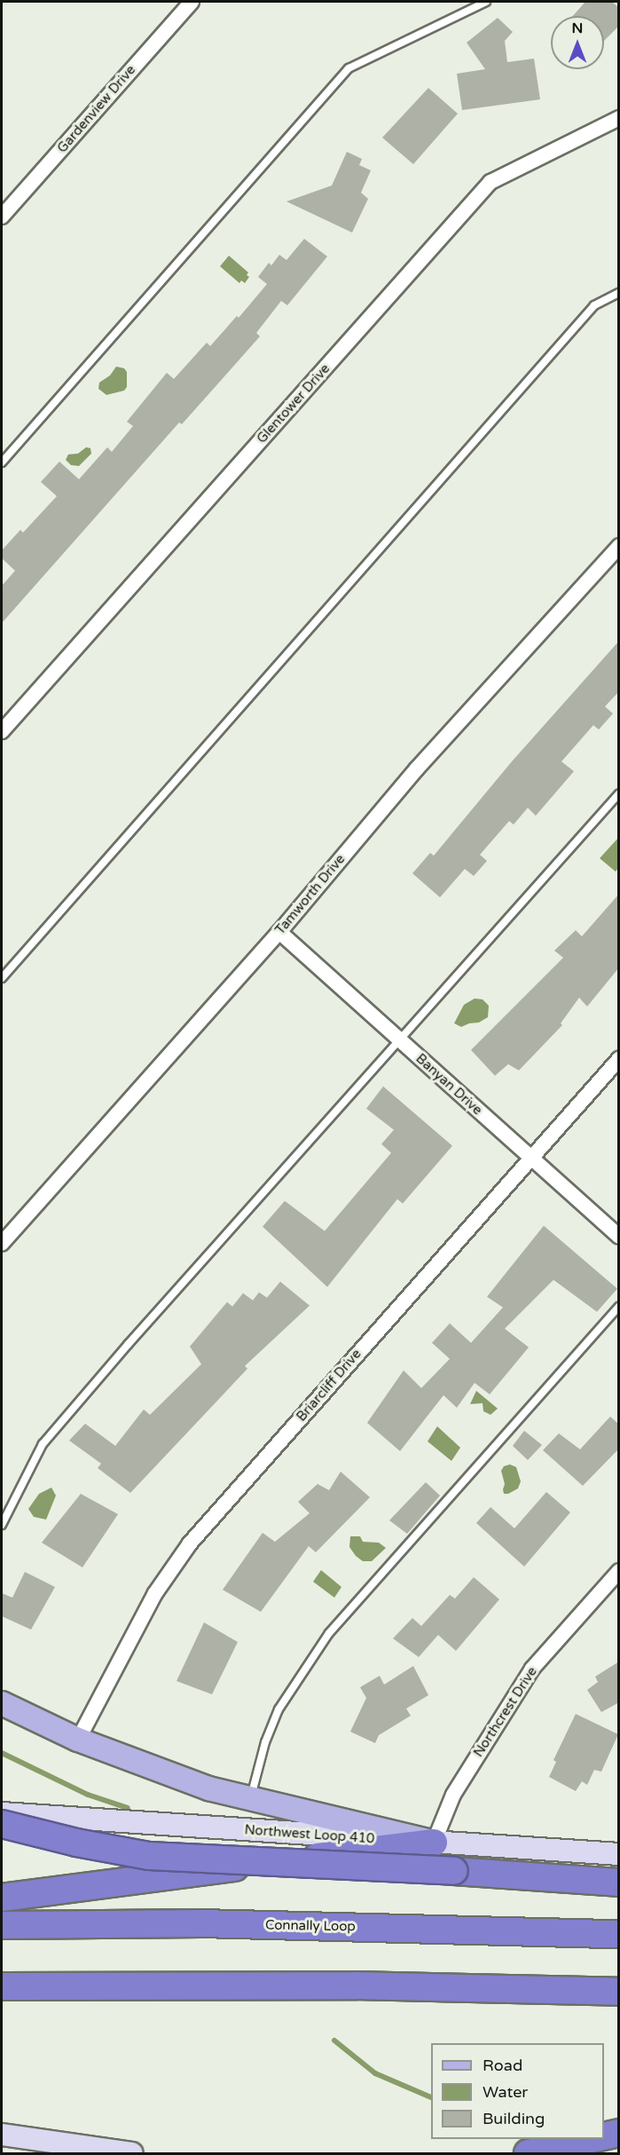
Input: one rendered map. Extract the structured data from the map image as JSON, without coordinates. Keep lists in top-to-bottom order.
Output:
{
  "streets": {
    "highway": ["Connally Loop"],
    "main road": ["Northwest Loop 410"],
    "street": [
      "Gardenview Drive",
      "Glentower Drive",
      "Tamworth Drive",
      "Banyan Drive",
      "Briarcliff Drive",
      "Northcrest Drive"
    ]
  },
  "crossings": [
    ["Tamworth Drive", "Banyan Drive"],
    ["Banyan Drive", "Briarcliff Drive"],
    ["Northcrest Drive", "Northwest Loop 410"]
  ],
  "legend": ["Road", "Water", "Building"],
  "north": "top"
}
